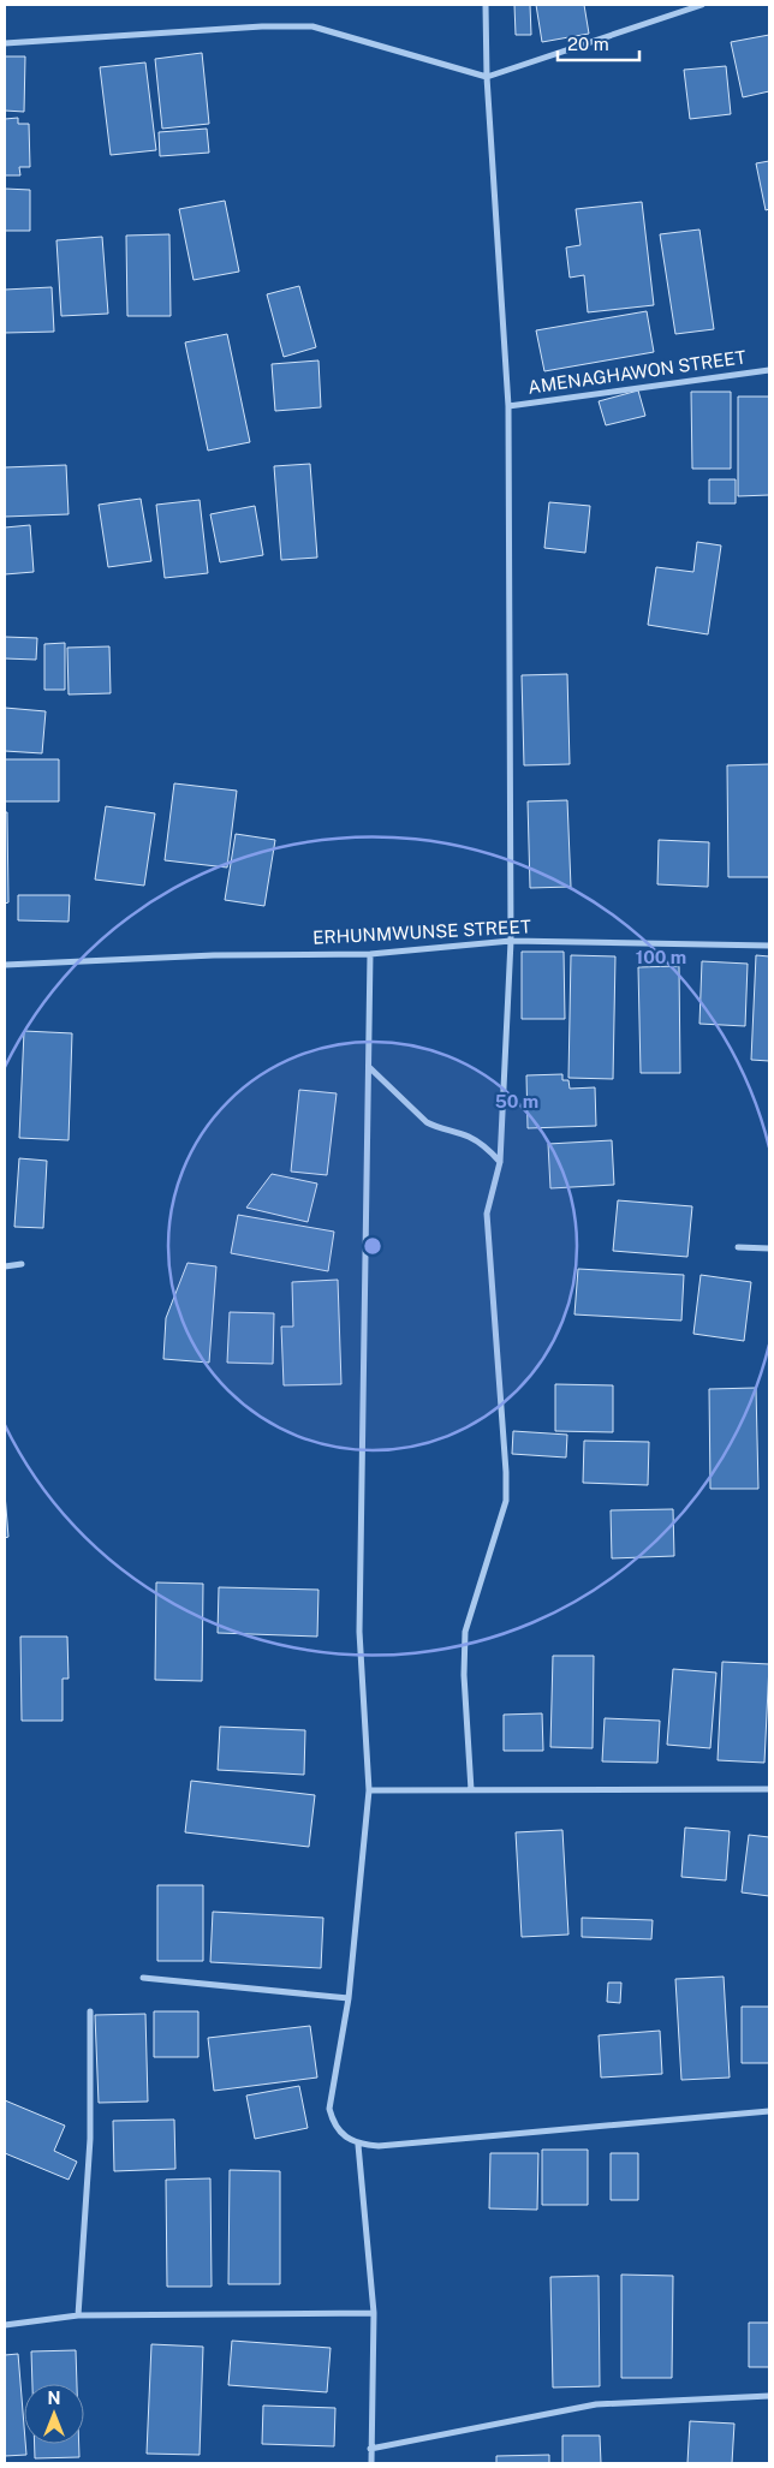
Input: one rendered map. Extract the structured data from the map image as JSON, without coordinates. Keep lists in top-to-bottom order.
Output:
{
  "streets": {
    "street": ["AMENAGHAWON STREET", "ERHUNMWUNSE STREET"]
  },
  "scale_bar": "20 m",
  "north": "top",
  "rings": ["100 m", "50 m"]
}
